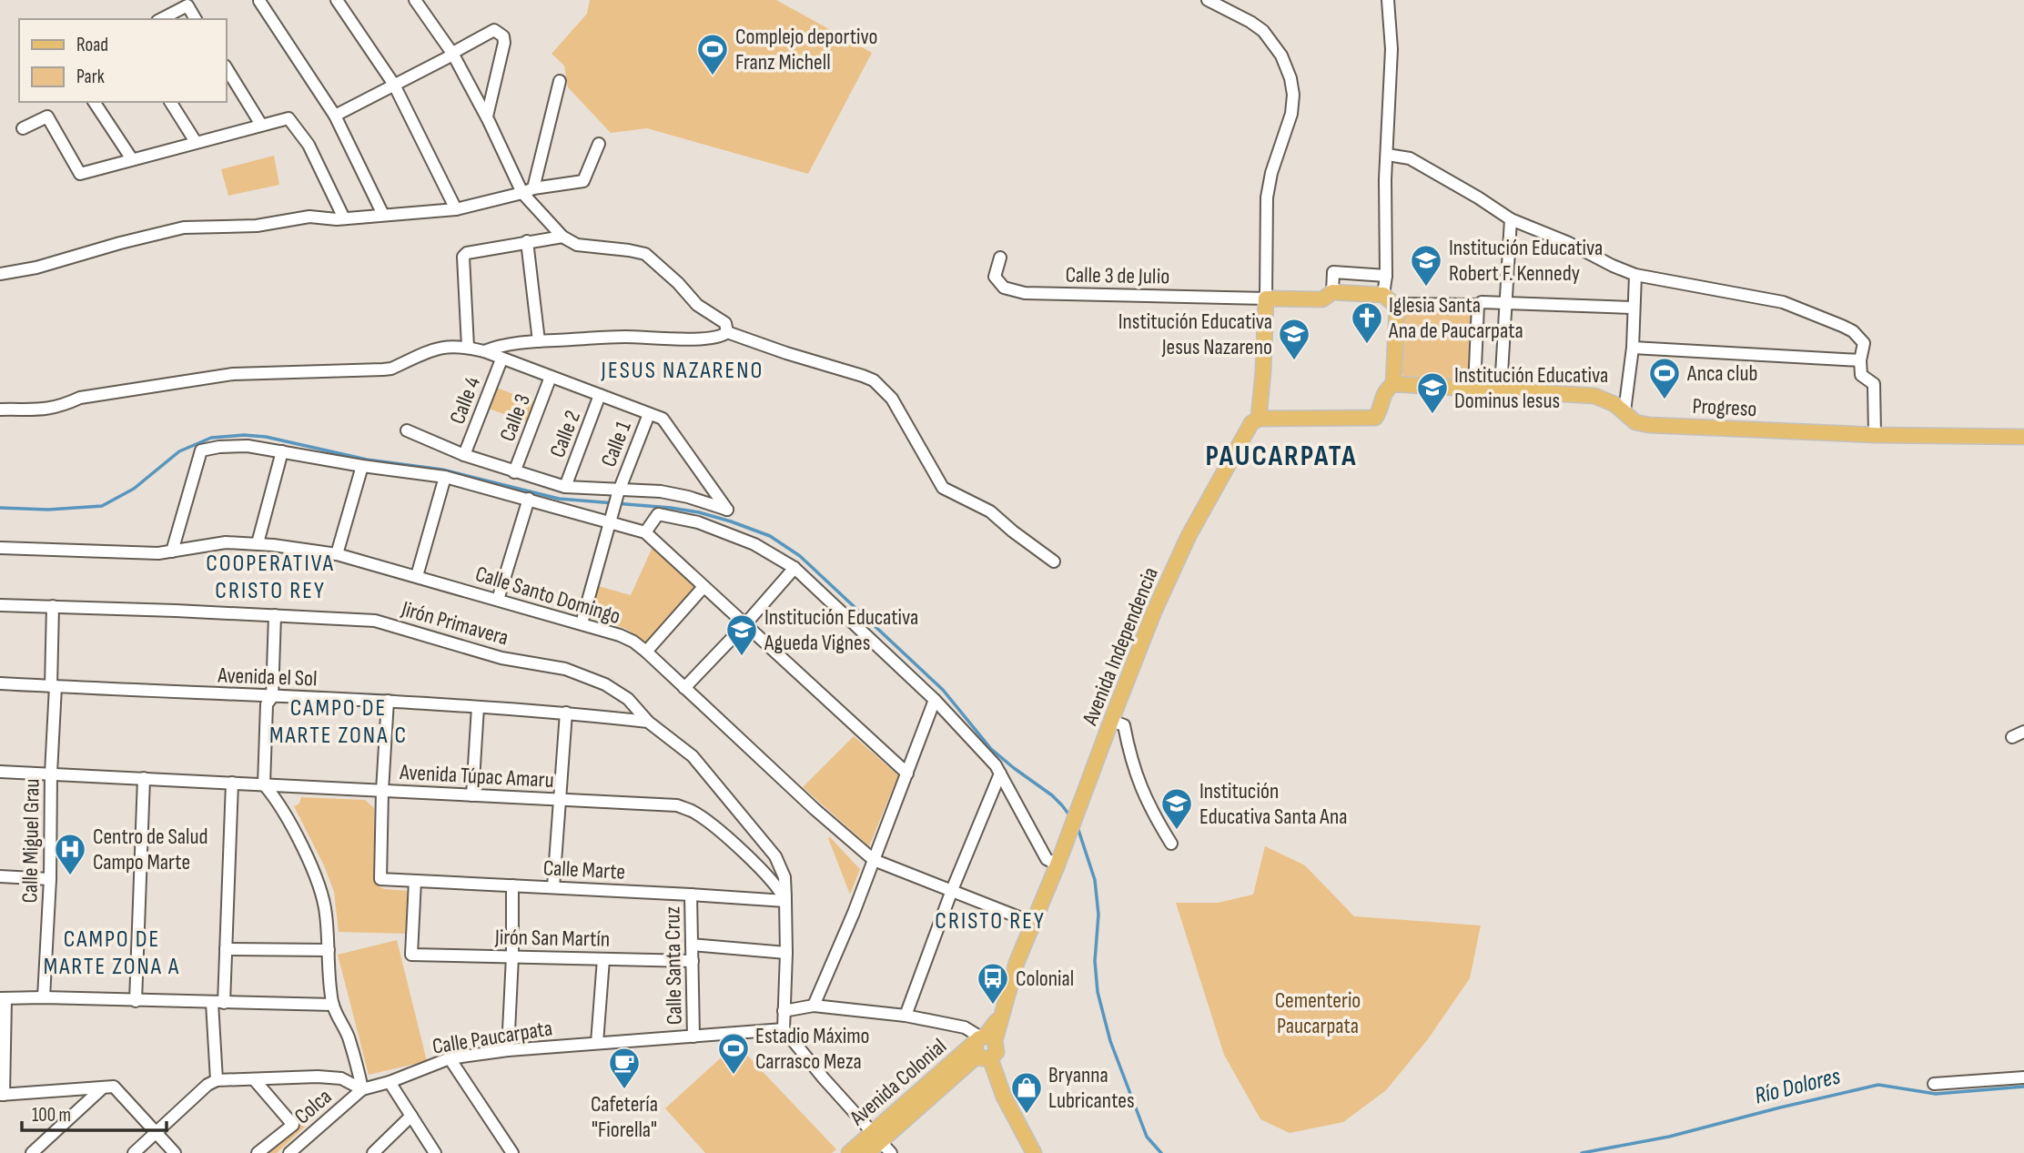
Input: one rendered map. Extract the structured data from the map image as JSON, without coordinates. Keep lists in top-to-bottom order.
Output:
{
  "streets": {
    "main road": ["Progreso", "Avenida Independencia", "Avenida Colonial"],
    "street": [
      "Calle 3 de Julio",
      "Calle 4",
      "Calle 3",
      "Calle 2",
      "Calle 1",
      "Calle Santo Domingo",
      "Jirón Primavera",
      "Avenida el Sol",
      "Avenida Túpac Amaru",
      "Calle Miguel Grau",
      "Calle Marte",
      "Jirón San Martín",
      "Calle Santa Cruz",
      "Calle Paucarpata",
      "Colca"
    ]
  },
  "crossings": [
    ["Calle 1", "Calle Santo Domingo"],
    ["Calle Santo Domingo", "Avenida Independencia"],
    ["Jirón Primavera", "Avenida el Sol"],
    ["Jirón Primavera", "Avenida Túpac Amaru"],
    ["Jirón Primavera", "Calle Miguel Grau"],
    ["Jirón Primavera", "Calle Marte"],
    ["Avenida Independencia", "Avenida Colonial"],
    ["Avenida el Sol", "Calle Miguel Grau"],
    ["Avenida Túpac Amaru", "Calle Miguel Grau"],
    ["Avenida Túpac Amaru", "Calle Marte"],
    ["Calle Marte", "Jirón San Martín"],
    ["Calle Marte", "Calle Santa Cruz"],
    ["Jirón San Martín", "Calle Santa Cruz"],
    ["Calle Santa Cruz", "Calle Paucarpata"],
    ["Calle Paucarpata", "Colca"]
  ],
  "districts": [
    "JESUS NAZARENO",
    "PAUCARPATA",
    "COOPERATIVA CRISTO REY",
    "CAMPO DE MARTE ZONA C",
    "CRISTO REY",
    "CAMPO DE MARTE ZONA A"
  ],
  "water": ["Río Dolores"],
  "parks": ["Cementerio Paucarpata"],
  "places": {
    "sports": ["Complejo deportivo Franz Michell", "Anca club", "Estadio Máximo Carrasco Meza"],
    "school or university": [
      "Institución Educativa Robert F. Kennedy",
      "Institución Educativa Jesus Nazareno",
      "Institución Educativa Dominus Iesus",
      "Institución Educativa Agueda Vignes",
      "Institución Educativa Santa Ana"
    ],
    "church": ["Iglesia Santa Ana de Paucarpata"],
    "hospital": ["Centro de Salud Campo Marte"],
    "bus stop": ["Colonial"],
    "cafe": ["Cafetería \"Fiorella\""],
    "shop": ["Bryanna Lubricantes"]
  },
  "legend": ["Road", "Park"],
  "scale_bar": "100 m"
}
